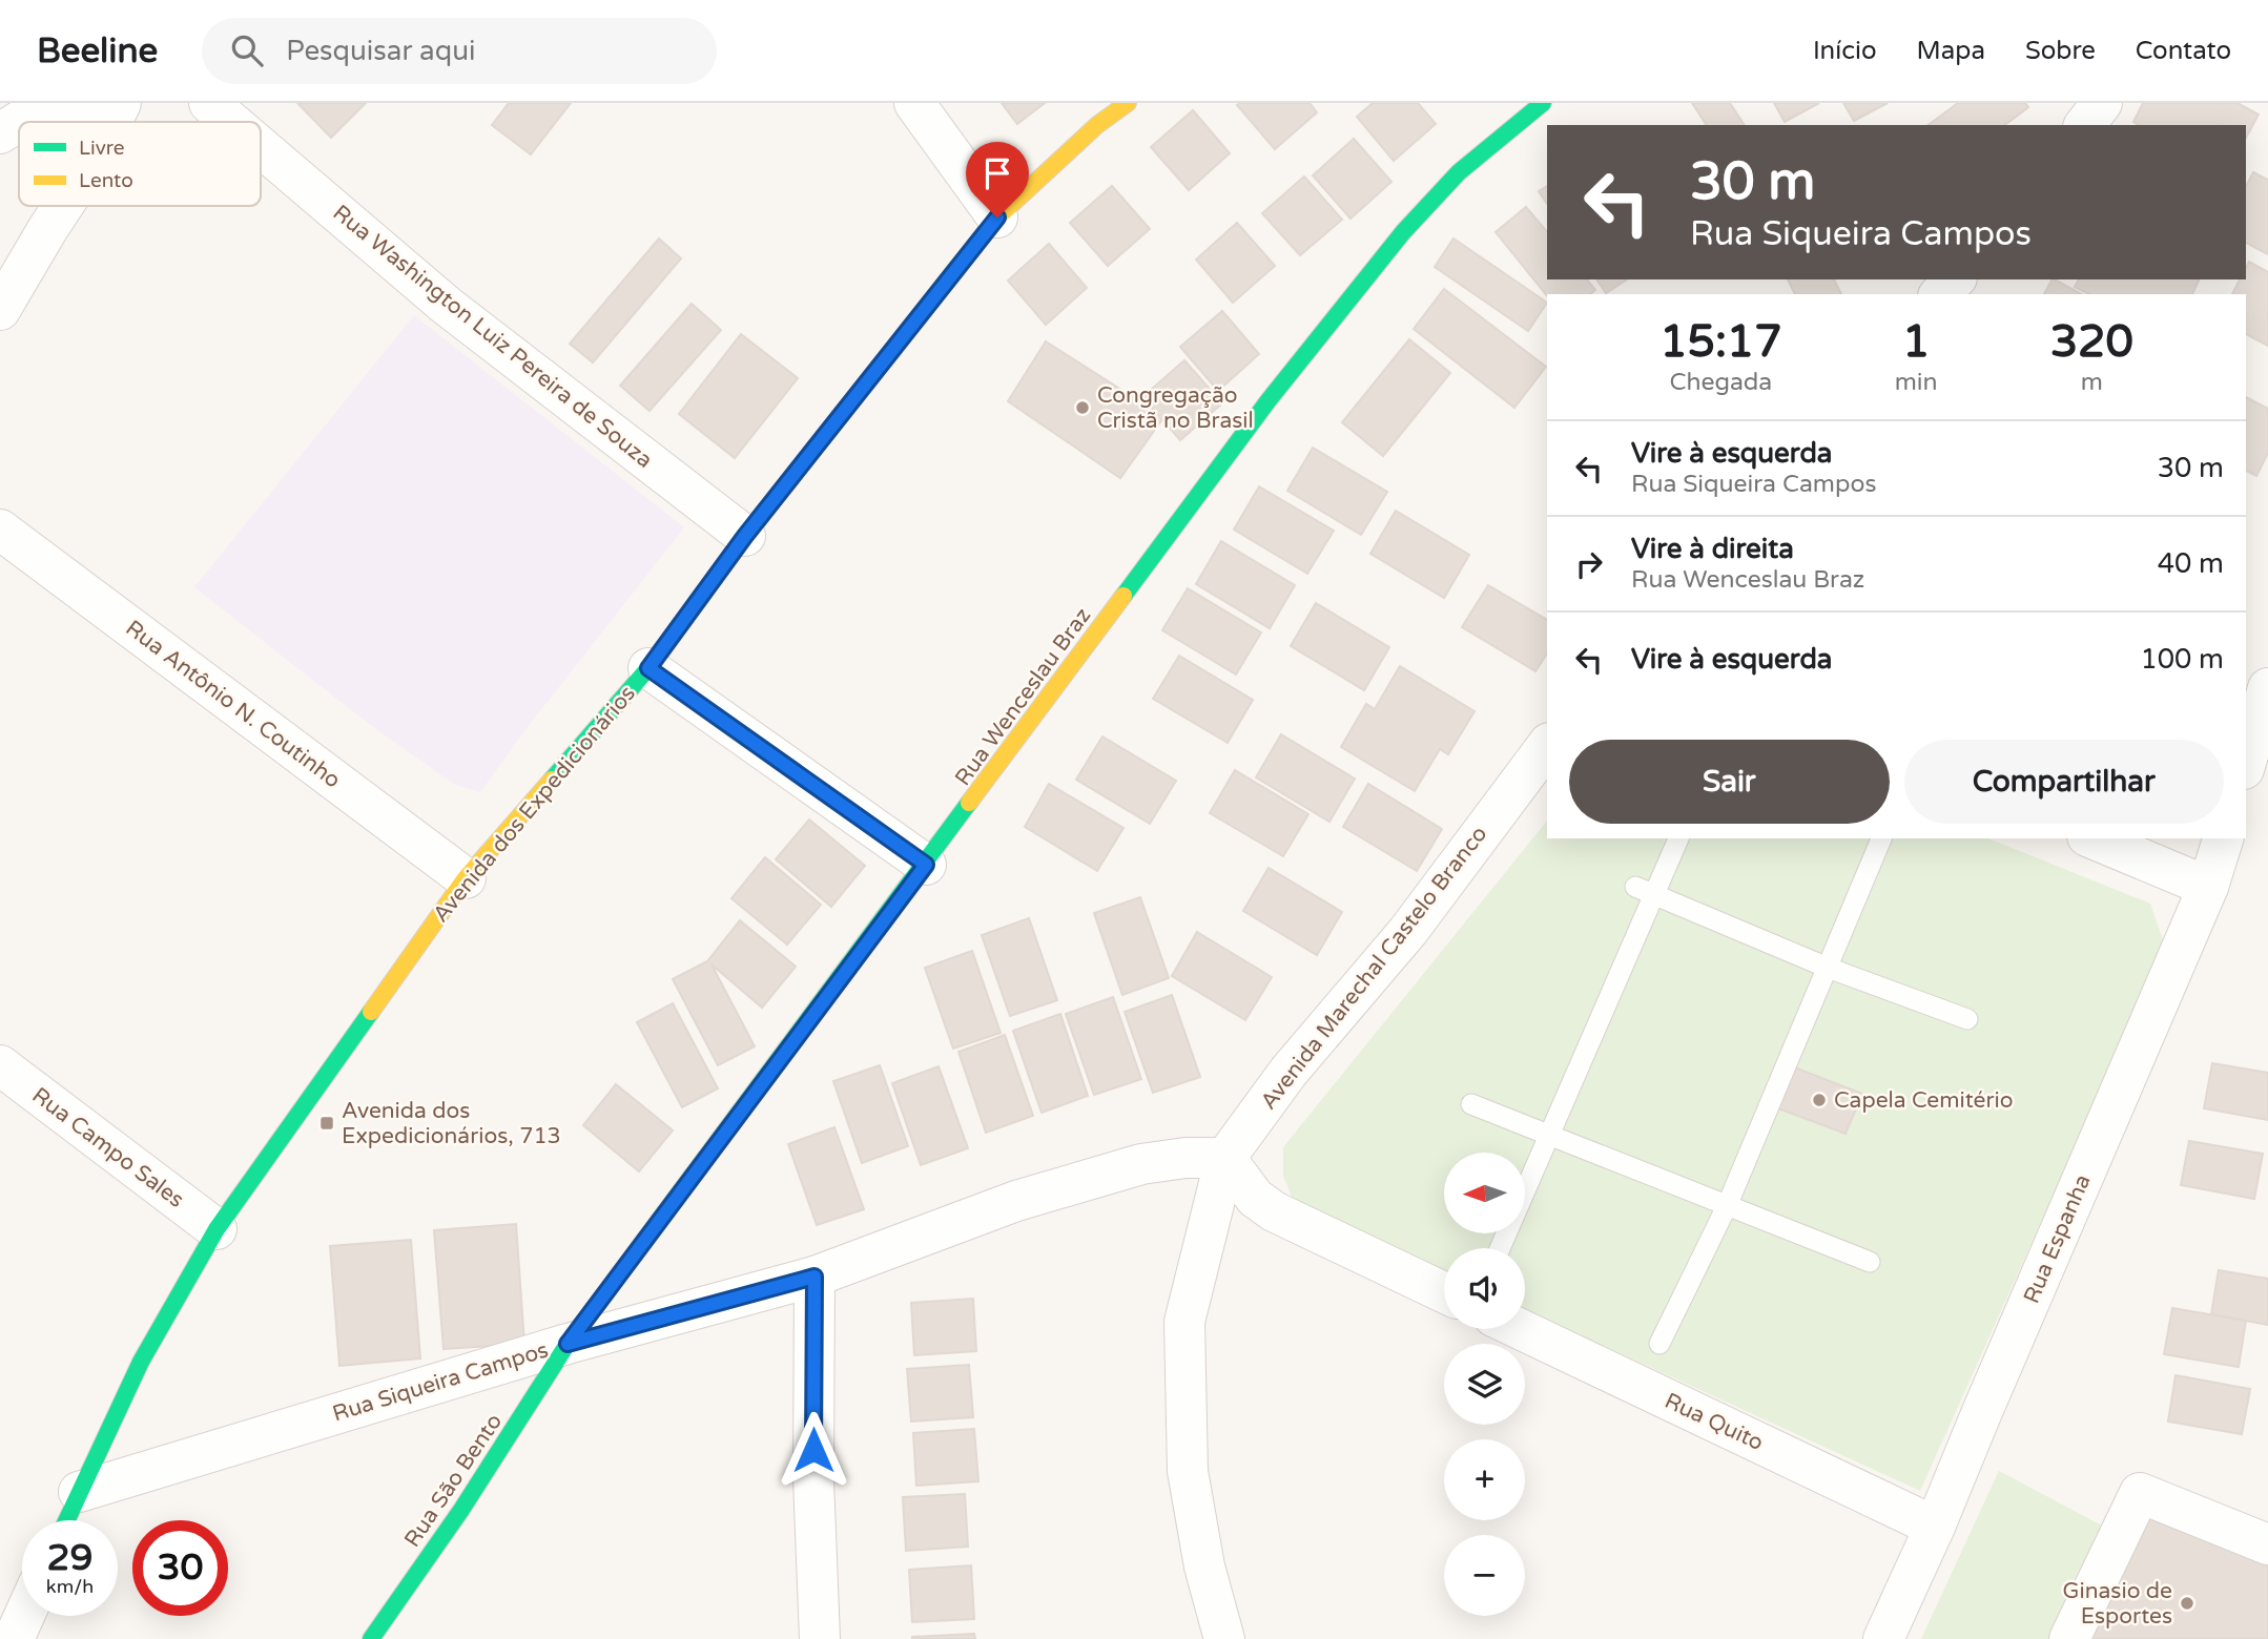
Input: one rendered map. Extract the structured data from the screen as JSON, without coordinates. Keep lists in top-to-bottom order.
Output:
{
  "streets": {
    "street": [
      "Rua Washington Luiz Pereira de Souza",
      "Rua Wenceslau Braz",
      "Rua Antônio N. Coutinho",
      "Avenida dos Expedicionários",
      "Avenida Marechal Castelo Branco",
      "Rua Campo Sales",
      "Rua Espanha",
      "Rua Siqueira Campos",
      "Rua Quito",
      "Rua São Bento"
    ]
  },
  "crossings": [
    ["Rua Washington Luiz Pereira de Souza", "Avenida dos Expedicionários"],
    ["Rua Wenceslau Braz", "Rua Siqueira Campos"],
    ["Rua Wenceslau Braz", "Rua São Bento"],
    ["Rua Antônio N. Coutinho", "Avenida dos Expedicionários"],
    ["Avenida dos Expedicionários", "Rua Campo Sales"],
    ["Avenida dos Expedicionários", "Rua Siqueira Campos"],
    ["Avenida Marechal Castelo Branco", "Rua Siqueira Campos"],
    ["Rua Espanha", "Rua Quito"],
    ["Rua Siqueira Campos", "Rua São Bento"]
  ],
  "places": {
    "other": ["Congregação Cristã no Brasil", "Capela Cemitério", "Ginasio de Esportes"],
    "transit": ["Avenida dos Expedicionários, 713"]
  },
  "legend": ["Livre", "Lento"],
  "north": "left",
  "page": {
    "header": "Beeline",
    "search": "Pesquisar aqui",
    "nav": [
      "Início",
      "Mapa",
      "Sobre",
      "Contato"
    ],
    "turn": ["30 m", "Rua Siqueira Campos"],
    "eta": [
      "15:17",
      "Chegada",
      "1",
      "min",
      "320",
      "m"
    ],
    "list": [
      {
        "name": "Vire à esquerda",
        "note": "Rua Siqueira Campos",
        "value": "30 m"
      },
      {
        "name": "Vire à direita",
        "note": "Rua Wenceslau Braz",
        "value": "40 m"
      },
      {
        "name": "Vire à esquerda",
        "value": "100 m"
      }
    ],
    "buttons": ["Sair", "Compartilhar"],
    "map_buttons": ["+", "−"],
    "speed": "29 km/h",
    "limit": "30"
  }
}
